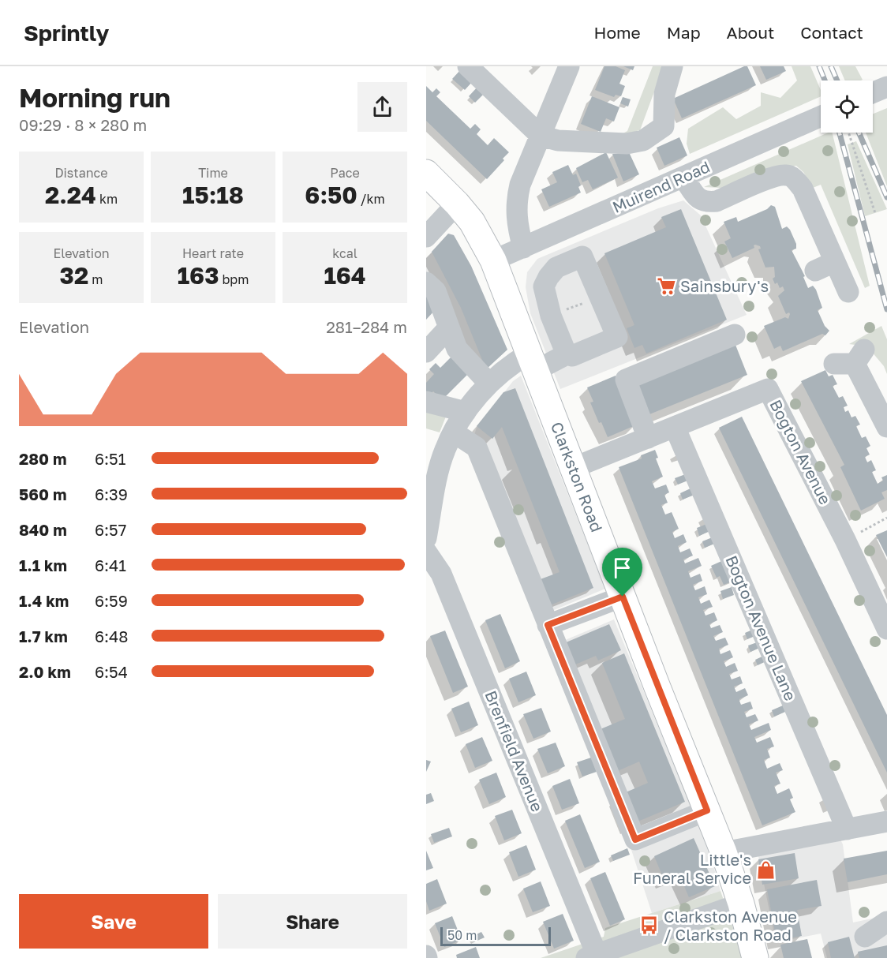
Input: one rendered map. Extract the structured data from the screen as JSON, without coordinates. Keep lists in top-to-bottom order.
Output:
{
  "streets": {
    "main road": ["Clarkston Road"],
    "street": [
      "Muirend Road",
      "Bogton Avenue",
      "Bogton Avenue Lane",
      "Brenfield Avenue"
    ]
  },
  "crossings": [
    ["Muirend Road", "Clarkston Road"],
    ["Bogton Avenue", "Clarkston Road"],
    ["Bogton Avenue", "Bogton Avenue Lane"]
  ],
  "places": {
    "supermarket": ["Sainsbury's"],
    "shop": ["Little's Funeral Service"],
    "bus stop": ["Clarkston Avenue / Clarkston Road"]
  },
  "scale_bar": "50 m",
  "page": {
    "header": "Sprintly",
    "nav": [
      "Home",
      "Map",
      "About",
      "Contact"
    ],
    "heading": ["Morning run", "09:29 · 8 × 280 m"],
    "stats": [
      ["Distance", "2.24 km"],
      ["Time", "15:18"],
      ["Pace", "6:50 /km"],
      ["Elevation", "32 m"],
      ["Heart rate", "163 bpm"],
      ["kcal", "164"]
    ],
    "chart": ["Elevation", "281–284 m"],
    "list": [
      {
        "name": "280 m",
        "note": "6:51"
      },
      {
        "name": "560 m",
        "note": "6:39"
      },
      {
        "name": "840 m",
        "note": "6:57"
      },
      {
        "name": "1.1 km",
        "note": "6:41"
      },
      {
        "name": "1.4 km",
        "note": "6:59"
      },
      {
        "name": "1.7 km",
        "note": "6:48"
      },
      {
        "name": "2.0 km",
        "note": "6:54"
      }
    ],
    "buttons": ["Save", "Share"],
    "scale": "50 m"
  }
}
